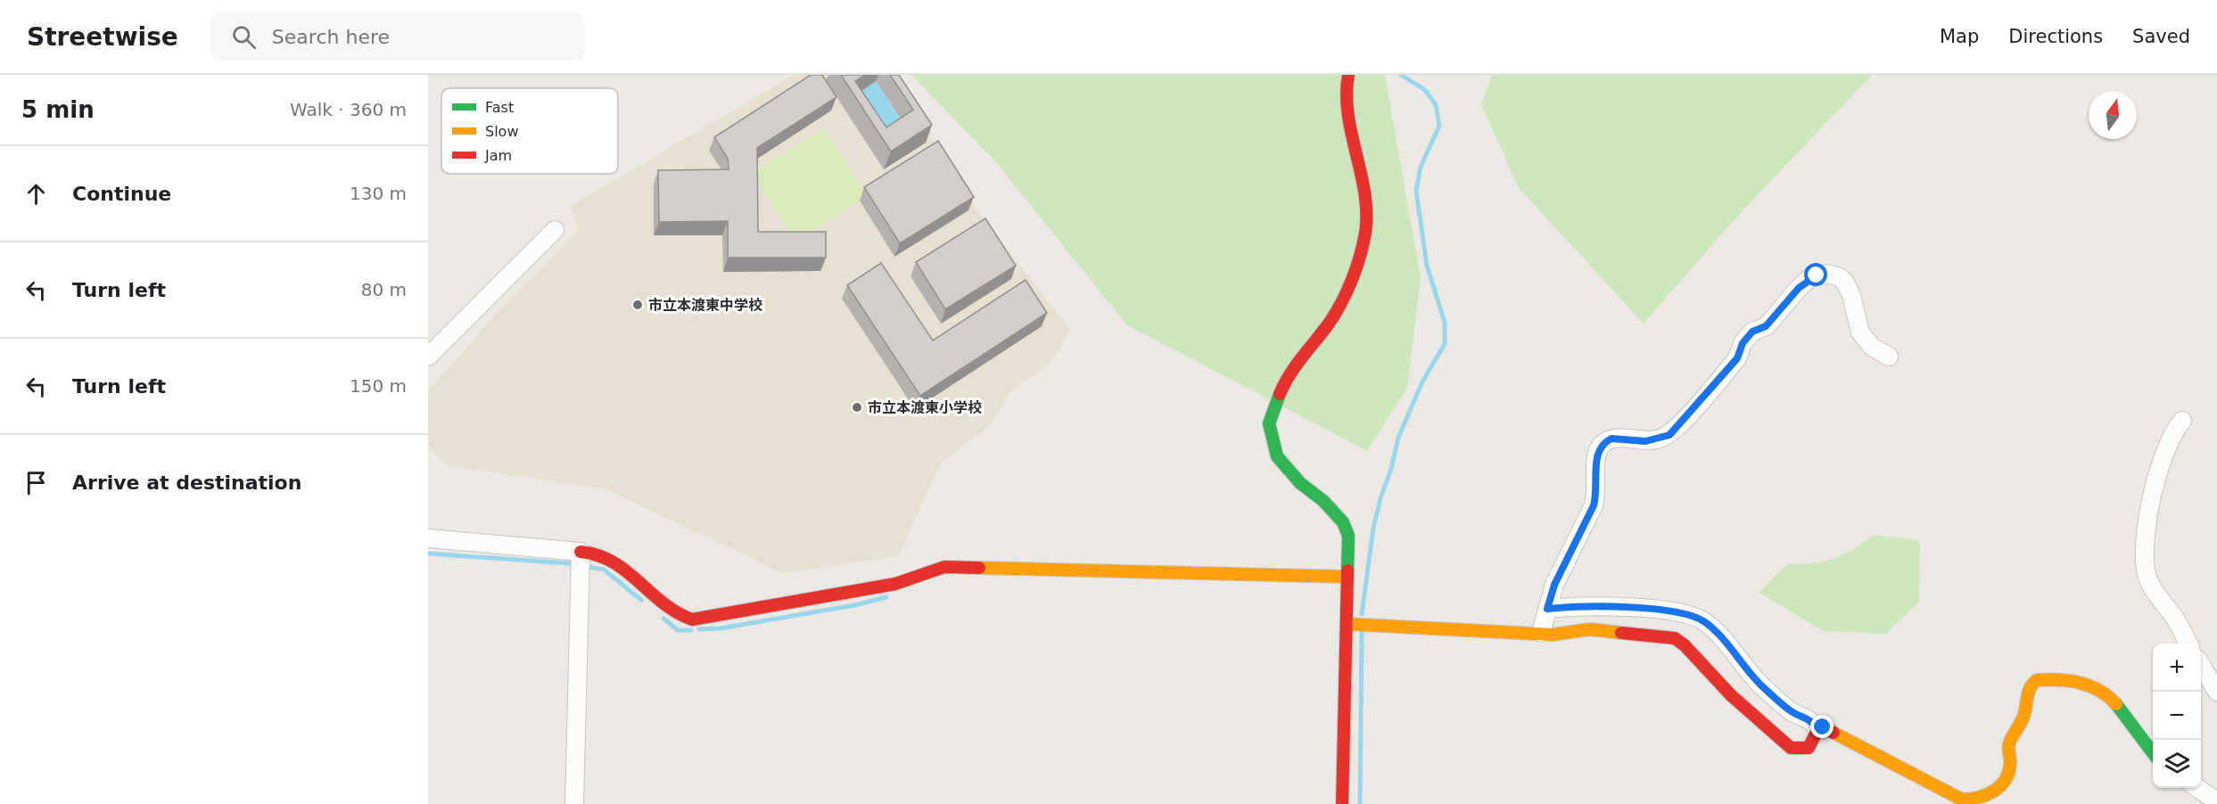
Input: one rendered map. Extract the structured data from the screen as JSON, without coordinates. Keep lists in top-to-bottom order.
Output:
{
  "places": ["市立本渡東中学校", "市立本渡東小学校"],
  "legend": ["Fast", "Slow", "Jam"],
  "north": "top",
  "page": {
    "header": "Streetwise",
    "search": "Search here",
    "nav": ["Map", "Directions", "Saved"],
    "heading": ["5 min", "Walk · 360 m"],
    "list": [
      ["Continue", "130 m"],
      ["Turn left", "80 m"],
      ["Turn left", "150 m"],
      "Arrive at destination"
    ],
    "map_buttons": ["+", "−"]
  }
}
